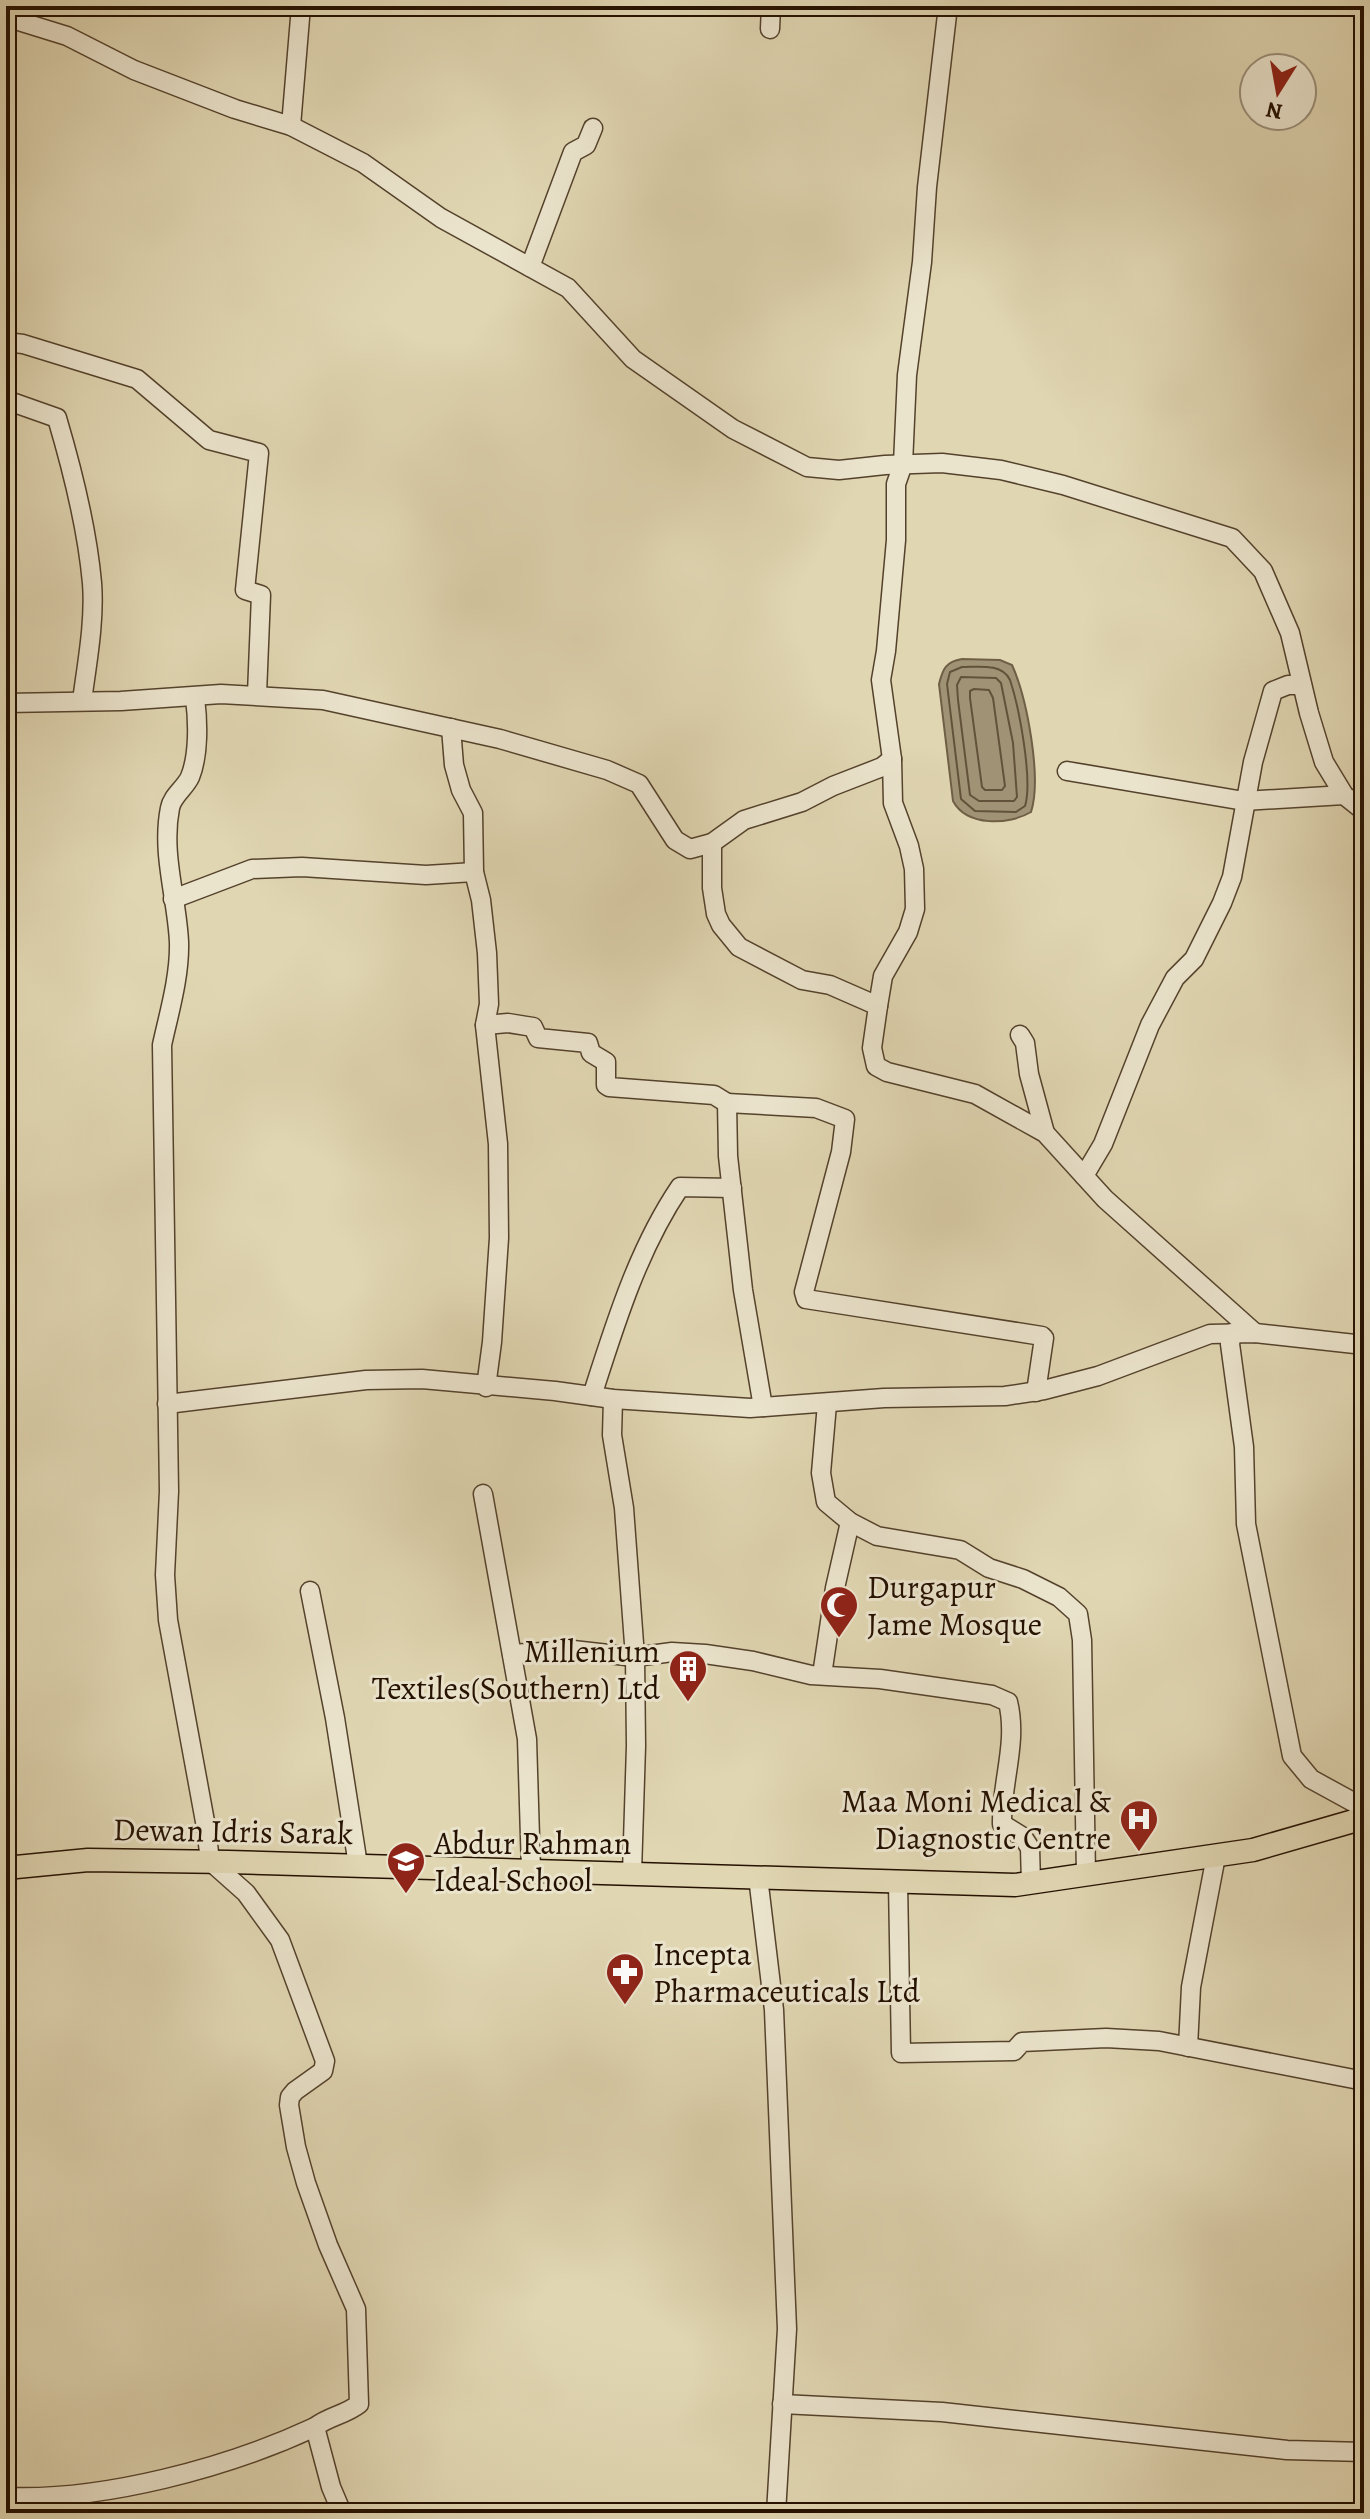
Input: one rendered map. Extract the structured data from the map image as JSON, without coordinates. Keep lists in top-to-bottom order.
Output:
{
  "streets": {
    "main road": ["Dewan Idris Sarak"]
  },
  "places": {
    "mosque": ["Durgapur Jame Mosque"],
    "building": ["Millenium Textiles(Southern) Ltd"],
    "hospital": ["Maa Moni Medical & Diagnostic Centre"],
    "school or university": ["Abdur Rahman Ideal School"],
    "pharmacy": ["Incepta Pharmaceuticals Ltd"]
  },
  "north": "bottom"
}
